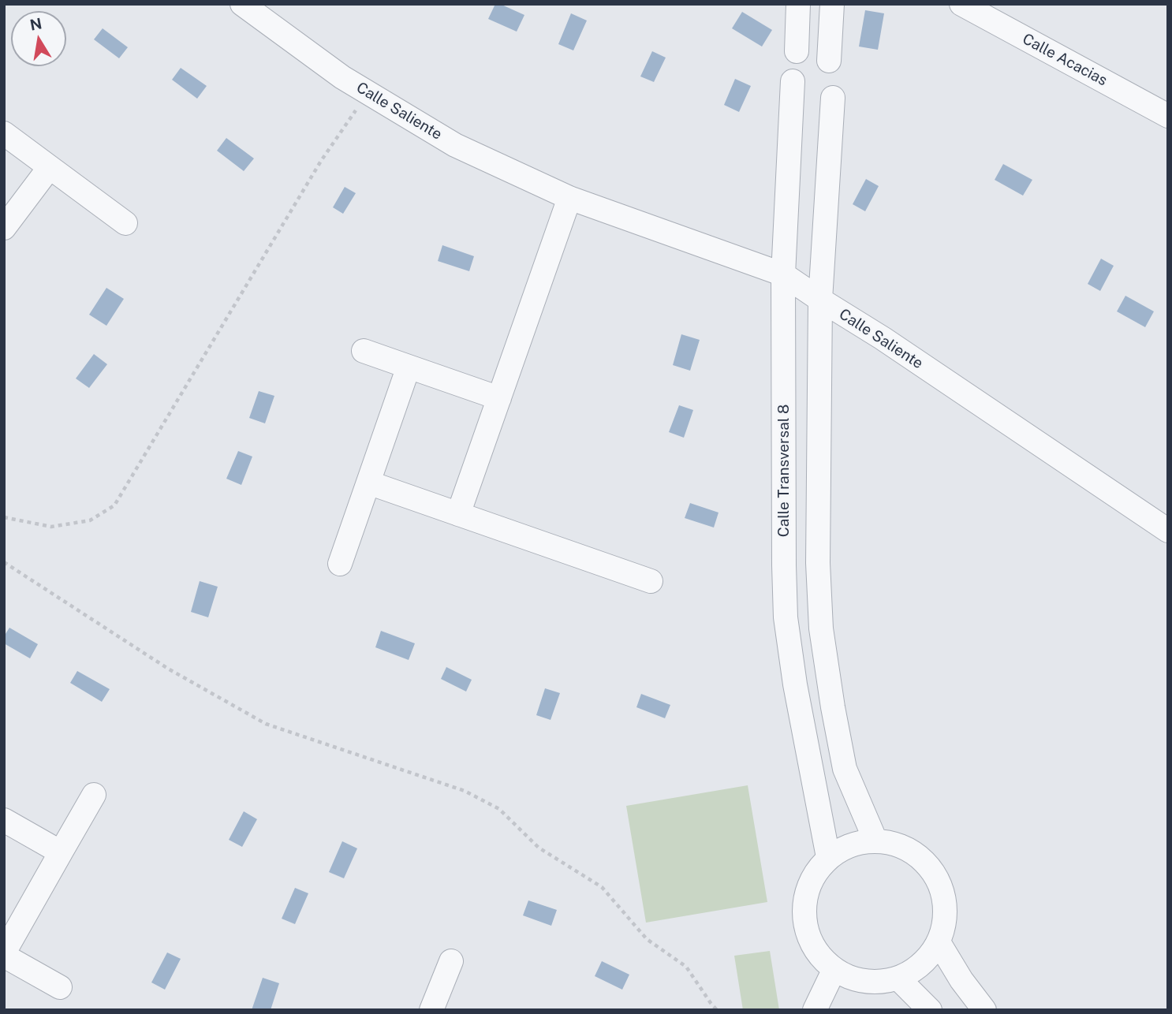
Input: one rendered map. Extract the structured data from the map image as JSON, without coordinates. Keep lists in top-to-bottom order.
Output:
{
  "streets": {
    "street": ["Calle Acacias", "Calle Saliente", "Calle Transversal 8"]
  },
  "crossings": [
    ["Calle Saliente", "Calle Transversal 8"]
  ],
  "north": "top"
}
